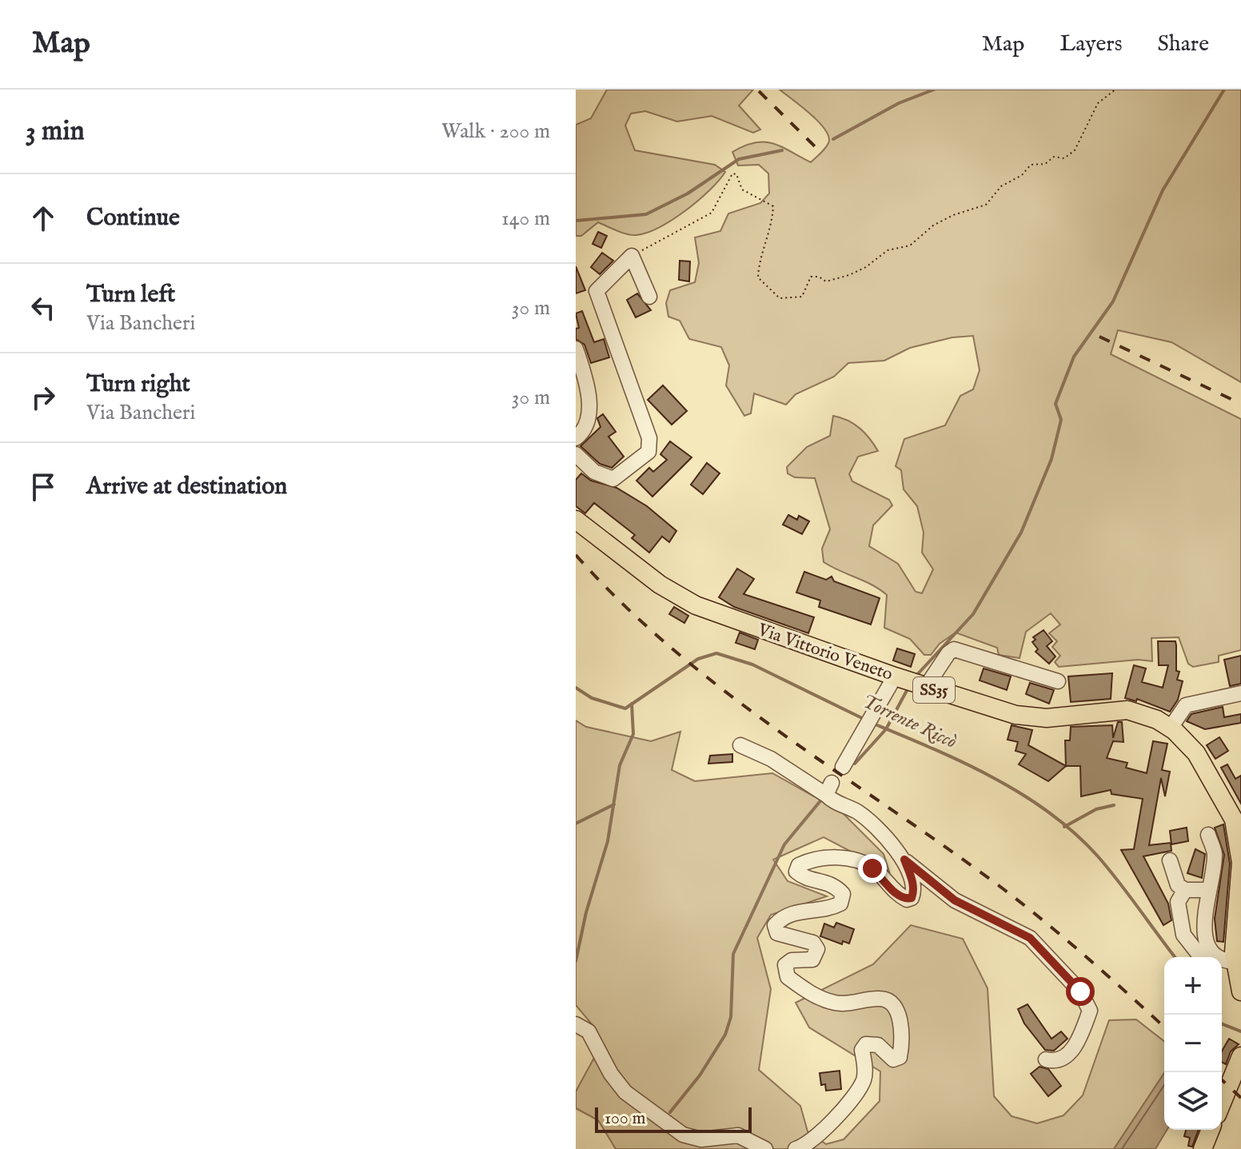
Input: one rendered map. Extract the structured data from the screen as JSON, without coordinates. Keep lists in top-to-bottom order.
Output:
{
  "streets": {
    "main road": ["Via Vittorio Veneto", "SS35"]
  },
  "water": ["Torrente Riccò"],
  "scale_bar": "100 m",
  "page": {
    "header": "Map",
    "nav": ["Map", "Layers", "Share"],
    "heading": ["3 min", "Walk · 200 m"],
    "list": [
      ["Continue", "140 m"],
      ["Turn left", "Via Bancheri", "30 m"],
      ["Turn right", "Via Bancheri", "30 m"],
      "Arrive at destination"
    ],
    "map_buttons": ["+", "−"],
    "scale": "100 m"
  }
}
